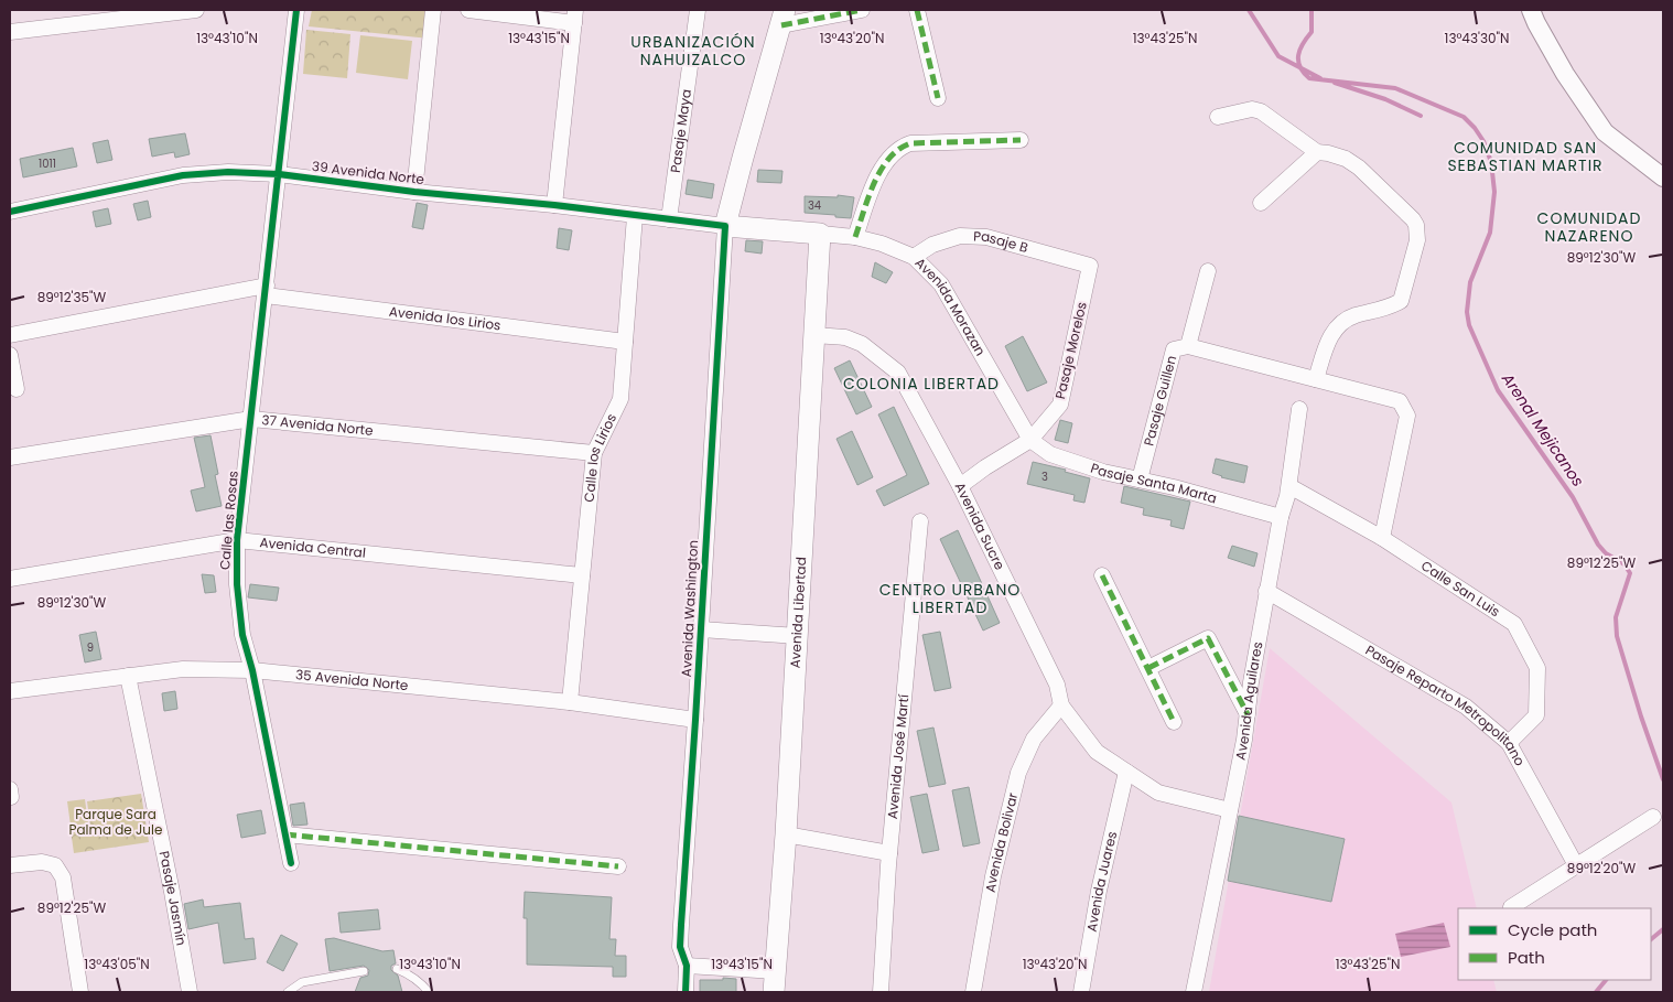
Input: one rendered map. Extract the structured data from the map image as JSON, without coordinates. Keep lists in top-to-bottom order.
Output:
{
  "streets": {
    "main road": ["Avenida Morazan", "Avenida Washington", "Avenida Libertad"],
    "street": [
      "Pasaje Maya",
      "39 Avenida Norte",
      "Pasaje B",
      "Avenida los Lirios",
      "Pasaje Morelos",
      "Pasaje Guillen",
      "37 Avenida Norte",
      "Calle los Lirios",
      "Pasaje Santa Marta",
      "Calle las Rosas",
      "Avenida Sucre",
      "Avenida Central",
      "Calle San Luis",
      "35 Avenida Norte",
      "Avenida Aguilares",
      "Pasaje Reparto Metropolitano",
      "Avenida José Martí",
      "Avenida Bolivar",
      "Avenida Juares",
      "Pasaje Jasmín"
    ]
  },
  "crossings": [
    ["Pasaje Maya", "39 Avenida Norte"],
    ["39 Avenida Norte", "Avenida Morazan"],
    ["39 Avenida Norte", "Calle los Lirios"],
    ["39 Avenida Norte", "Calle las Rosas"],
    ["39 Avenida Norte", "Avenida Washington"],
    ["Pasaje B", "Avenida Morazan"],
    ["Pasaje B", "Pasaje Morelos"],
    ["Avenida Morazan", "Pasaje Morelos"],
    ["Avenida Morazan", "Pasaje Santa Marta"],
    ["Avenida Morazan", "Avenida Washington"],
    ["Avenida Morazan", "Avenida Libertad"],
    ["Avenida los Lirios", "Calle los Lirios"],
    ["Avenida los Lirios", "Calle las Rosas"],
    ["Pasaje Morelos", "Pasaje Santa Marta"],
    ["Pasaje Morelos", "Avenida Sucre"],
    ["Pasaje Guillen", "Pasaje Santa Marta"],
    ["37 Avenida Norte", "Calle los Lirios"],
    ["37 Avenida Norte", "Calle las Rosas"],
    ["Calle los Lirios", "Avenida Central"],
    ["Calle los Lirios", "35 Avenida Norte"],
    ["Pasaje Santa Marta", "Avenida Aguilares"],
    ["Calle las Rosas", "Avenida Central"],
    ["Calle las Rosas", "35 Avenida Norte"],
    ["Avenida Sucre", "Avenida Libertad"],
    ["Avenida Sucre", "Avenida Aguilares"],
    ["Avenida Sucre", "Avenida Bolivar"],
    ["Avenida Sucre", "Avenida Juares"],
    ["Calle San Luis", "Avenida Aguilares"],
    ["Calle San Luis", "Pasaje Reparto Metropolitano"],
    ["Avenida Washington", "35 Avenida Norte"],
    ["35 Avenida Norte", "Pasaje Jasmín"],
    ["Avenida Aguilares", "Pasaje Reparto Metropolitano"]
  ],
  "districts": [
    "URBANIZACIÓN NAHUIZALCO",
    "COMUNIDAD SAN SEBASTIAN MARTIR",
    "COMUNIDAD NAZARENO",
    "COLONIA LIBERTAD",
    "CENTRO URBANO LIBERTAD"
  ],
  "water": ["Arenal Mejicanos"],
  "parks": ["Parque Sara Palma de Jule"],
  "house_numbers": [
    "1011",
    "34",
    "3",
    "9"
  ],
  "legend": ["Cycle path", "Path"],
  "coordinates": [
    "13°43'10\"N",
    "13°43'15\"N",
    "13°43'20\"N",
    "13°43'25\"N",
    "13°43'30\"N",
    "89°12'30\"W",
    "89°12'35\"W",
    "89°12'25\"W",
    "89°12'20\"W",
    "13°43'05\"N"
  ]
}
